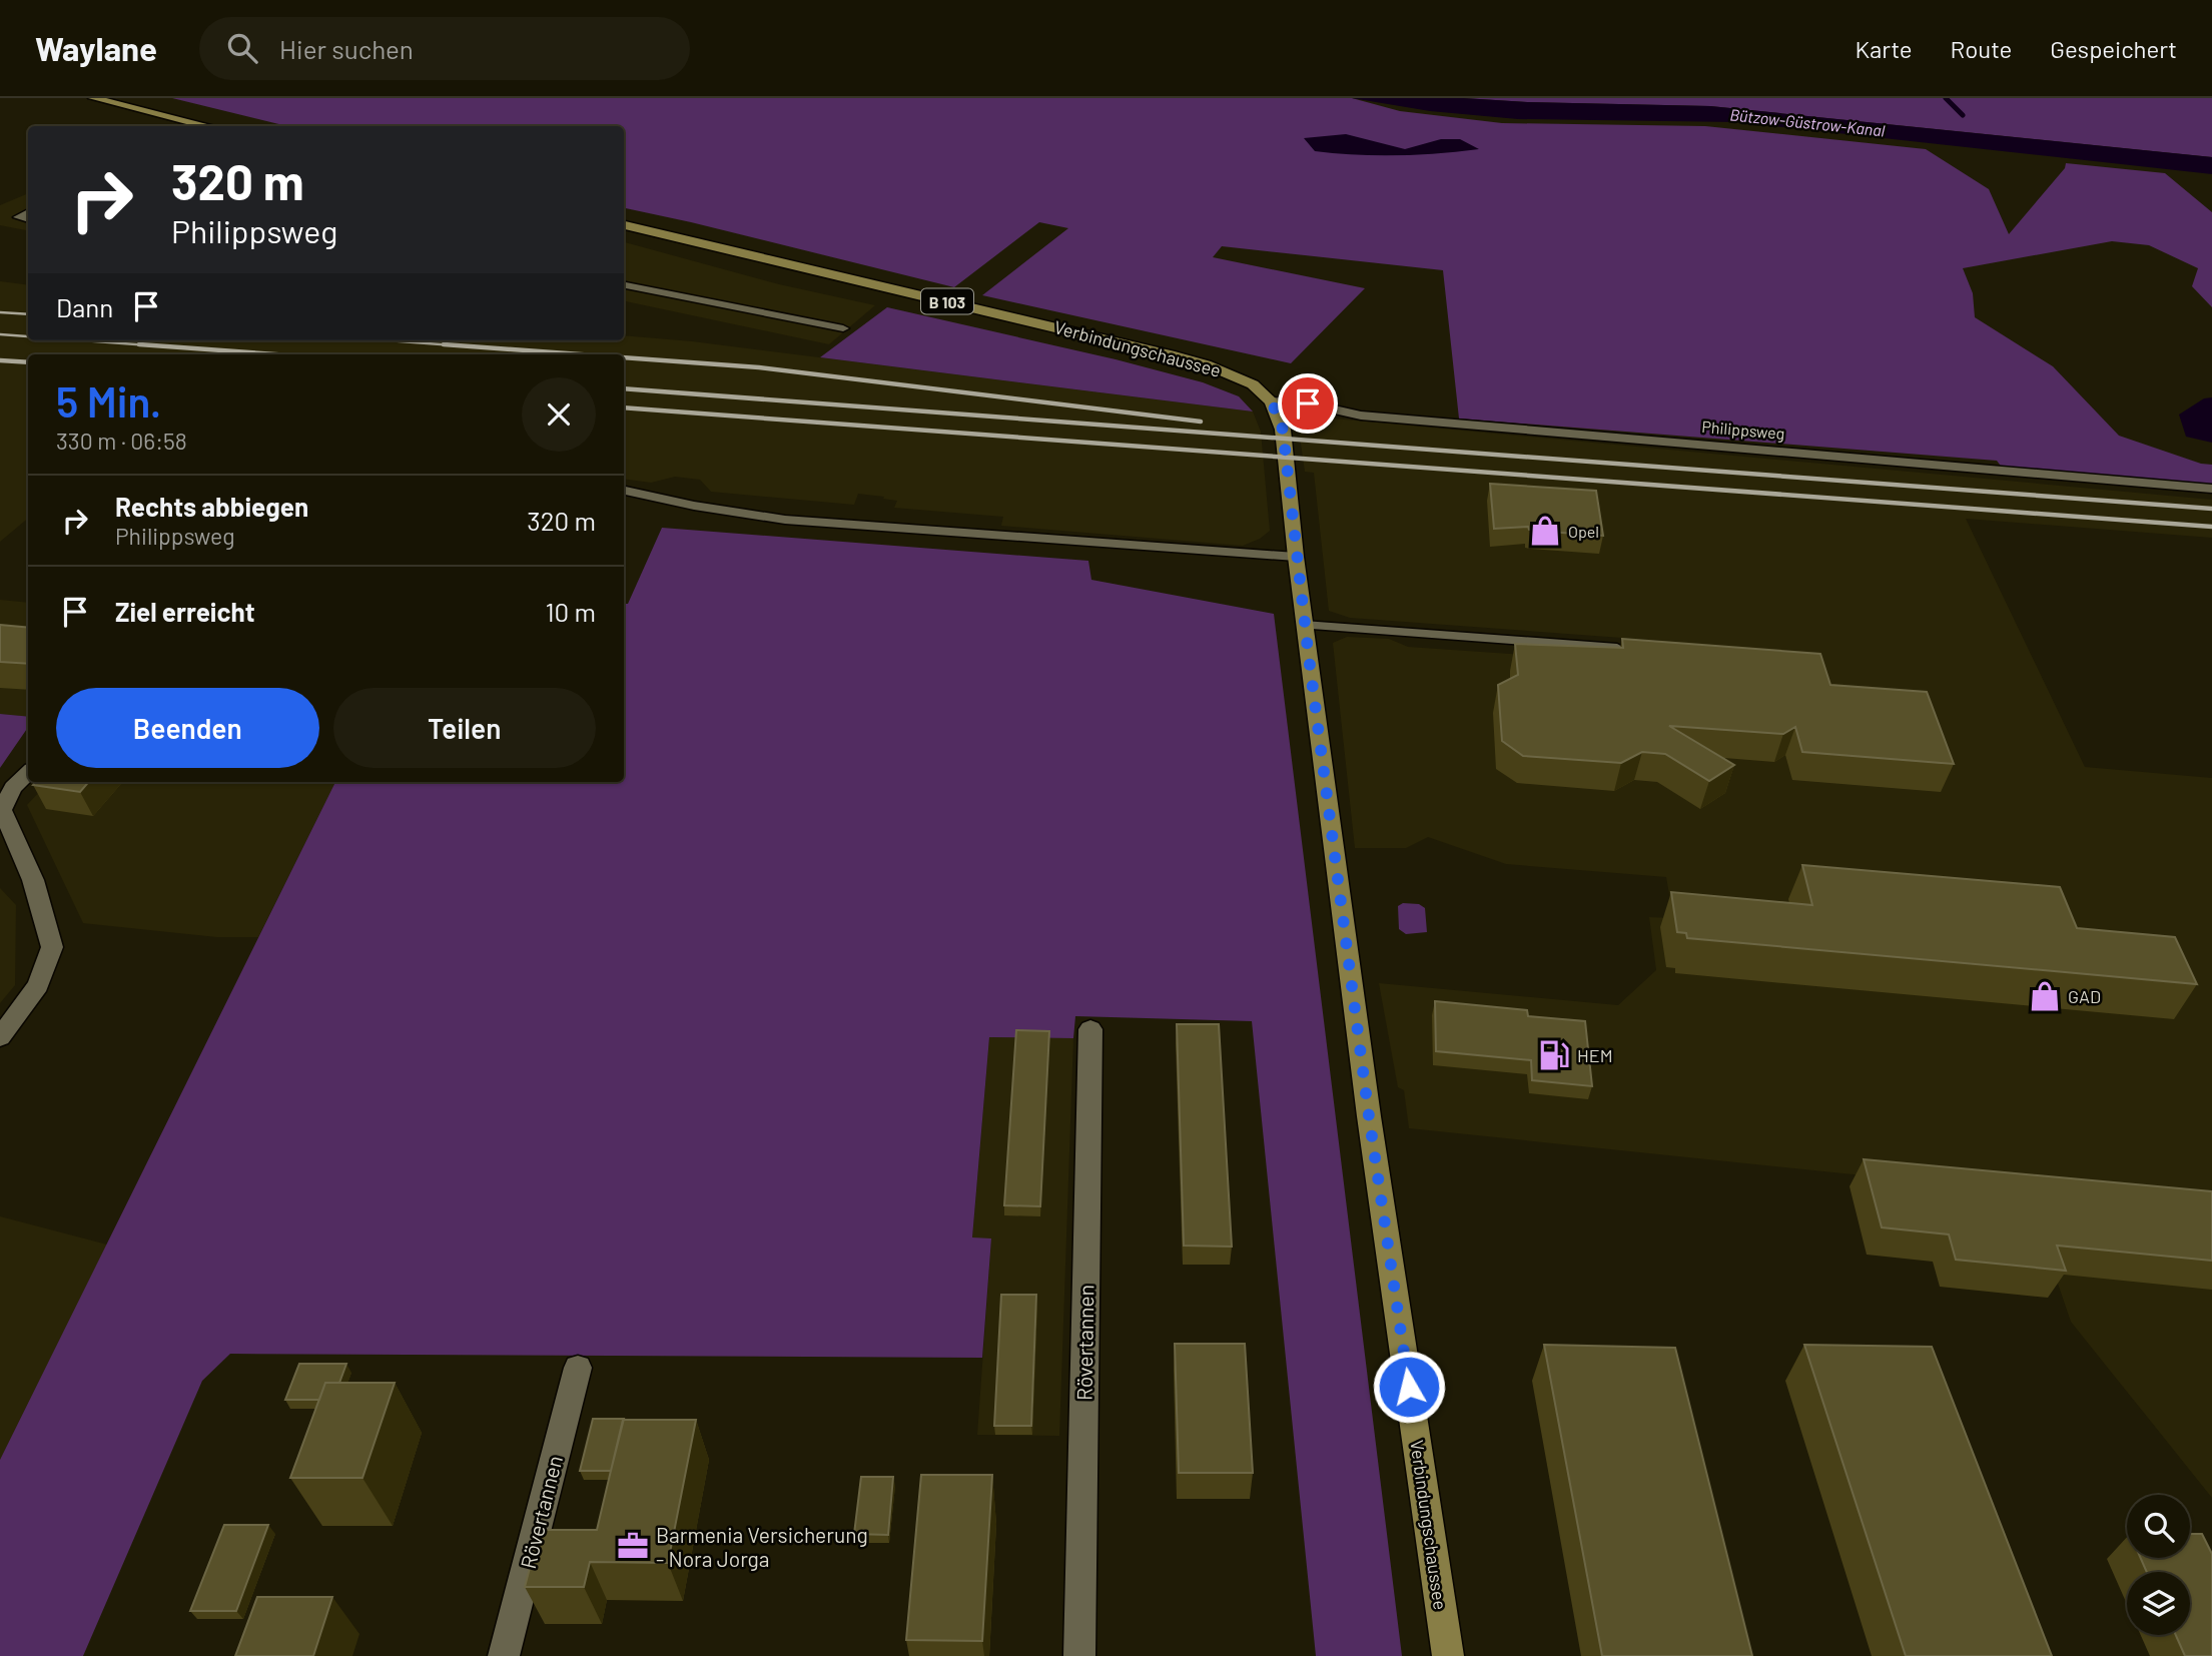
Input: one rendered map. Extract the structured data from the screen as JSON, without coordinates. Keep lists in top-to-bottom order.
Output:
{
  "streets": {
    "main road": ["B 103", "Verbindungschaussee"],
    "street": ["Rövertannen"],
    "lane": ["Philippsweg"]
  },
  "crossings": [
    ["Verbindungschaussee", "Philippsweg"]
  ],
  "water": ["Bützow-Güstrow-Kanal"],
  "places": {
    "shop": ["Opel", "GAD"],
    "fuel station": ["HEM"],
    "office": ["Barmenia Versicherung - Nora Jorga"]
  },
  "page": {
    "header": "Waylane",
    "search": "Hier suchen",
    "nav": ["Karte", "Route", "Gespeichert"],
    "turn": ["320 m", "Philippsweg"],
    "then": "Dann",
    "heading": ["5 Min.", "330 m · 06:58"],
    "list": [
      {
        "name": "Rechts abbiegen",
        "note": "Philippsweg",
        "value": "320 m"
      },
      {
        "name": "Ziel erreicht",
        "value": "10 m"
      }
    ],
    "buttons": ["Beenden", "Teilen"]
  }
}
